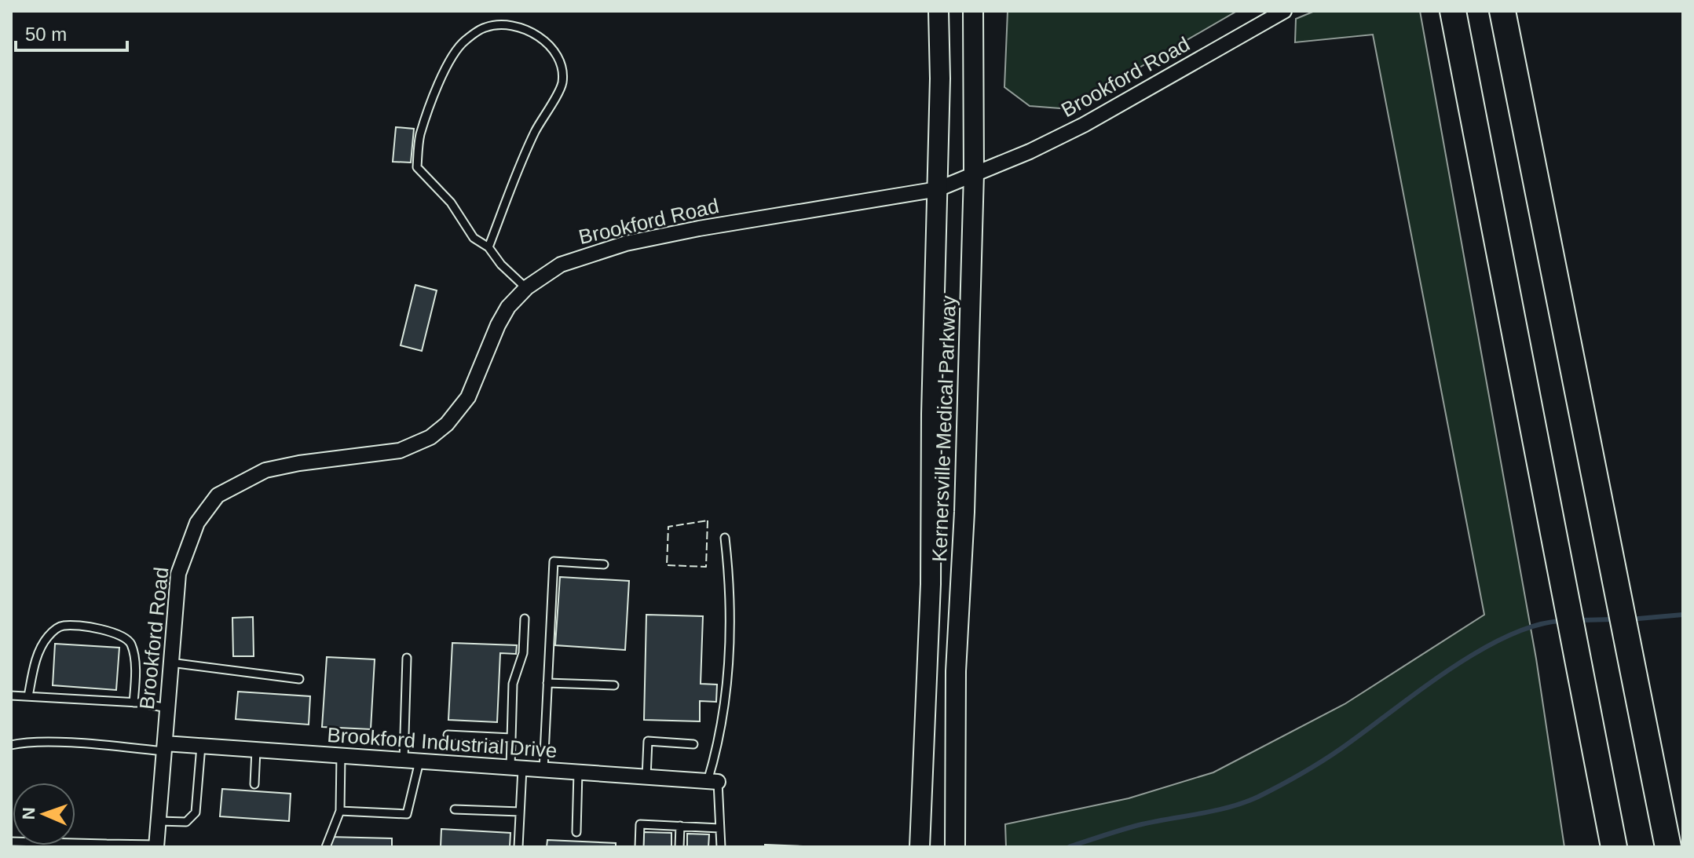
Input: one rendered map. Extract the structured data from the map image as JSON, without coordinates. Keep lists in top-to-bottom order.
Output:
{
  "streets": {
    "main road": ["Kernersville Medical Parkway"],
    "street": ["Brookford Road", "Brookford Industrial Drive"]
  },
  "crossings": [
    ["Brookford Road", "Kernersville Medical Parkway"],
    ["Brookford Road", "Brookford Industrial Drive"]
  ],
  "scale_bar": "50 m",
  "north": "left"
}
